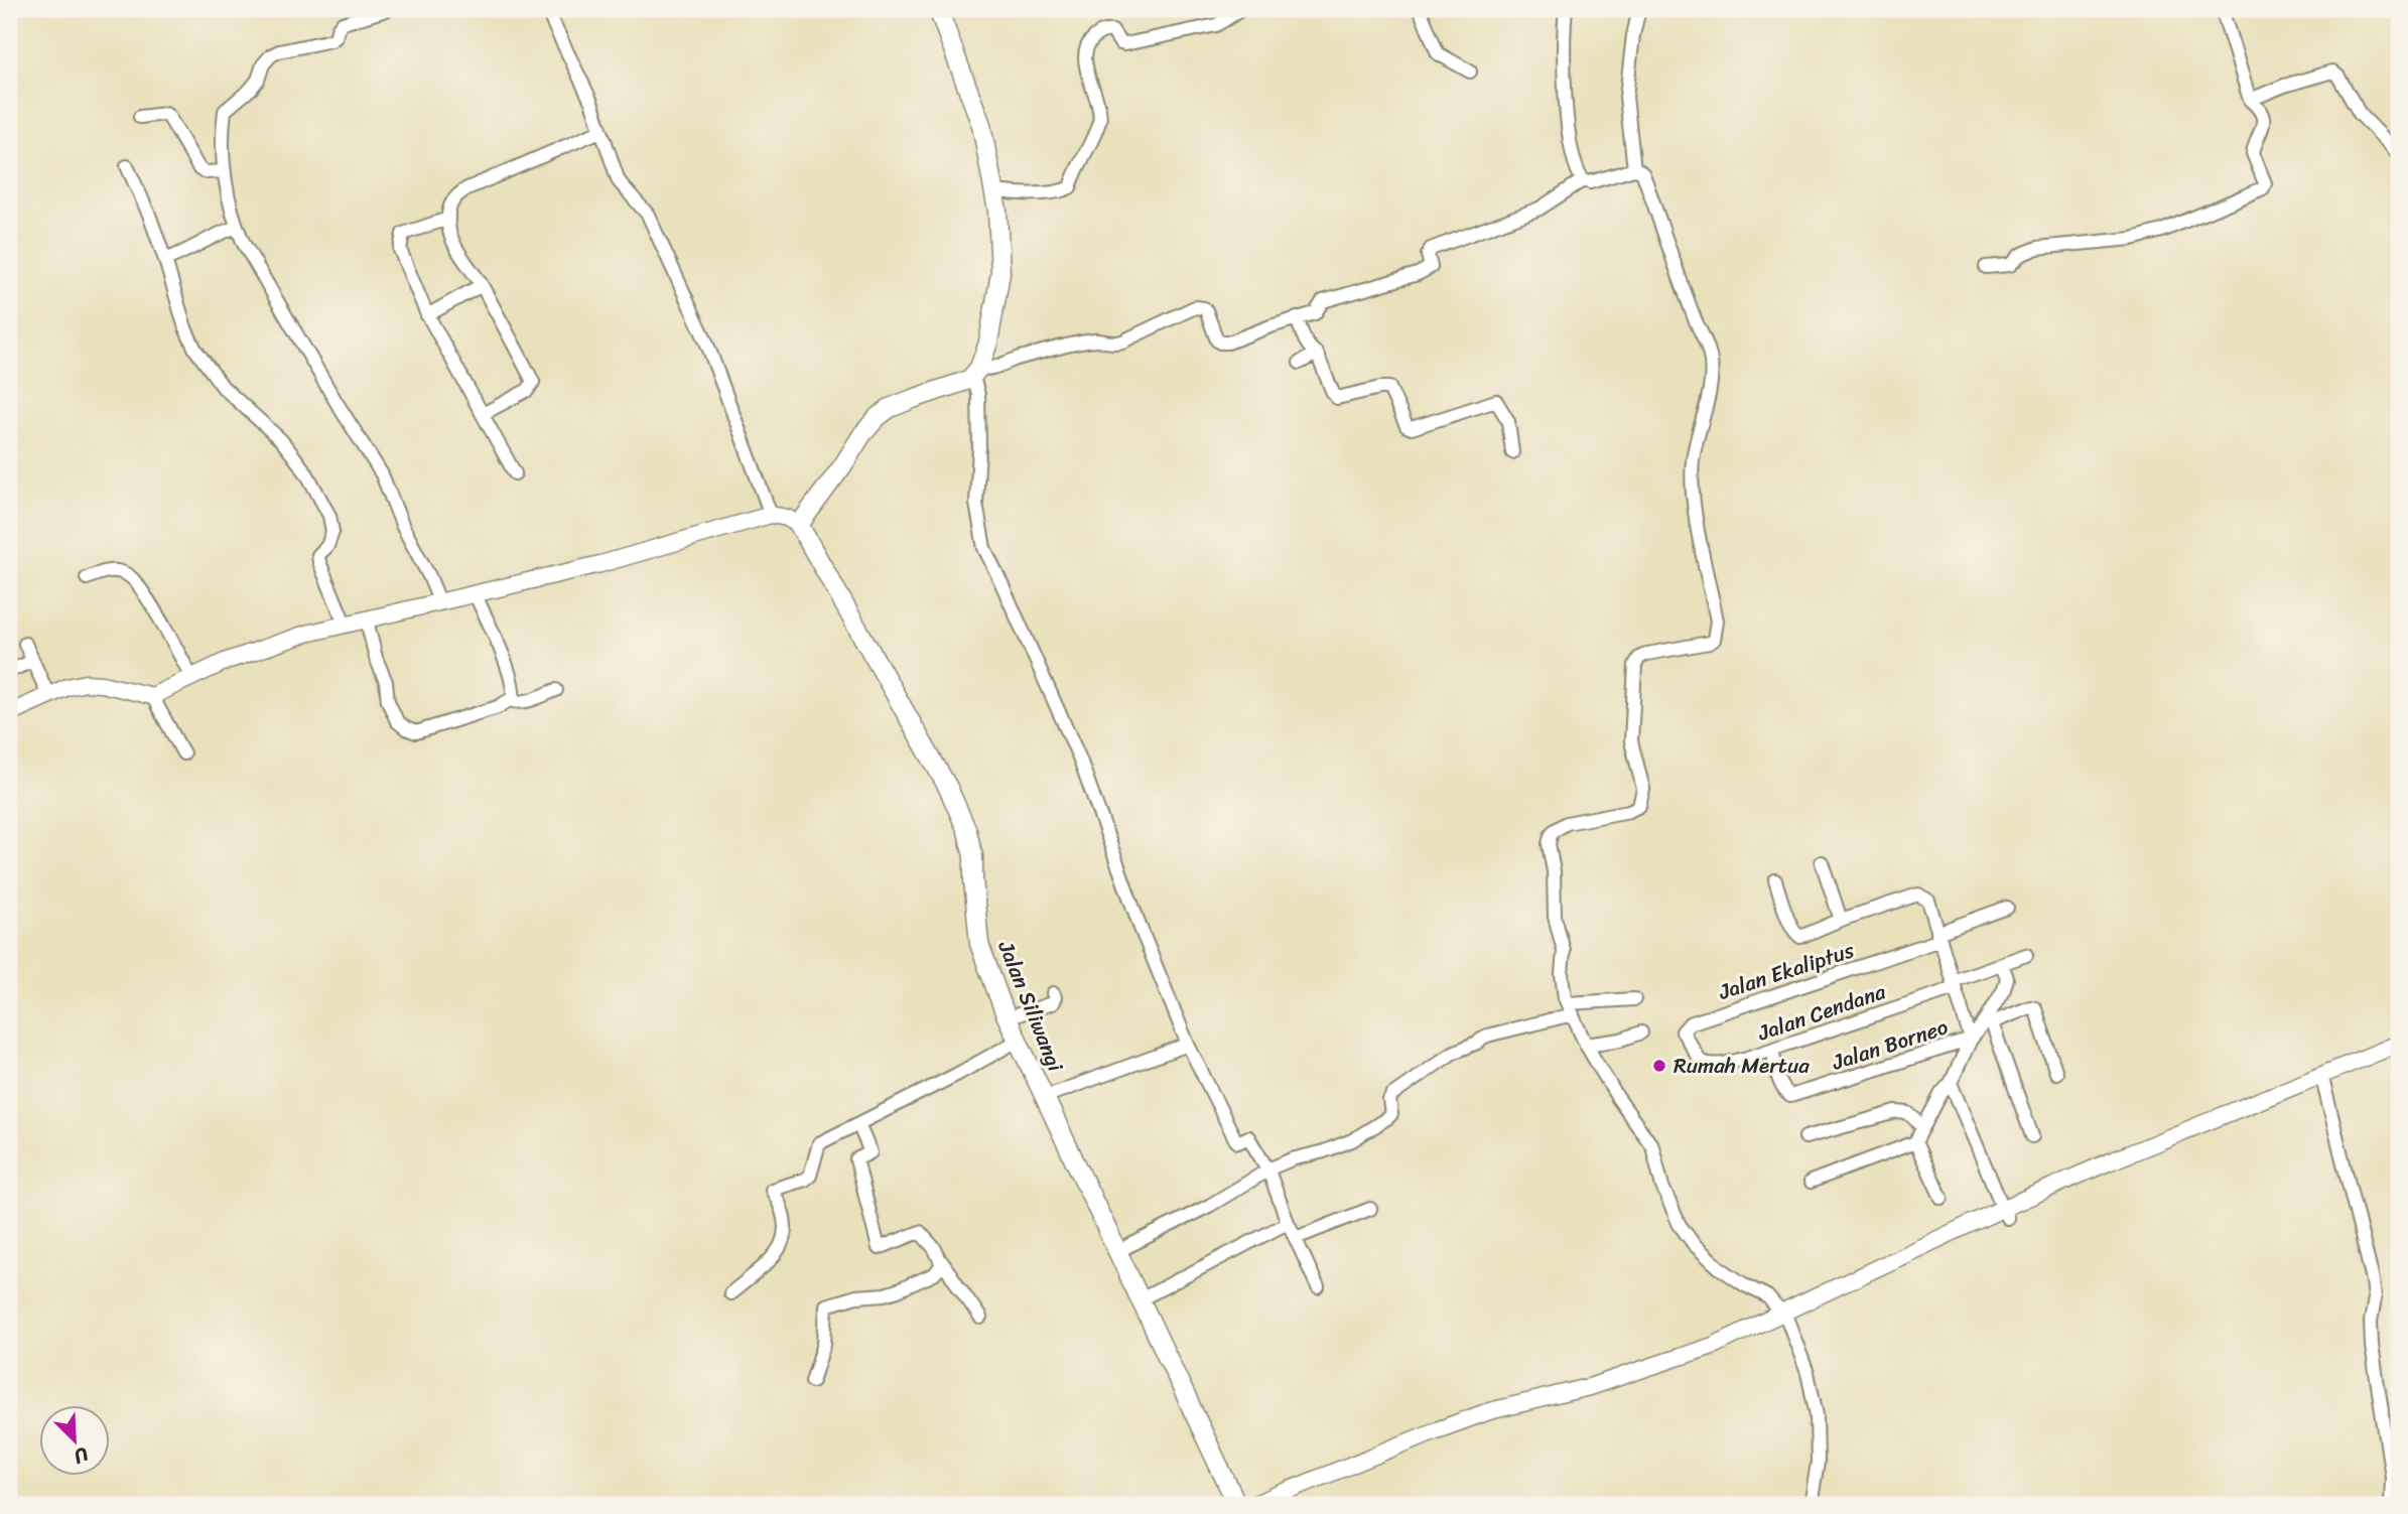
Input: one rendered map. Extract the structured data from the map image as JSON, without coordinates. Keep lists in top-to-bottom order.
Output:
{
  "streets": {
    "main road": ["Jalan Siliwangi"],
    "street": ["Jalan Ekaliptus", "Jalan Cendana", "Jalan Borneo"]
  },
  "crossings": [
    ["Jalan Ekaliptus", "Jalan Cendana"],
    ["Jalan Cendana", "Jalan Borneo"]
  ],
  "places": ["Rumah Mertua"],
  "north": "bottom right"
}
